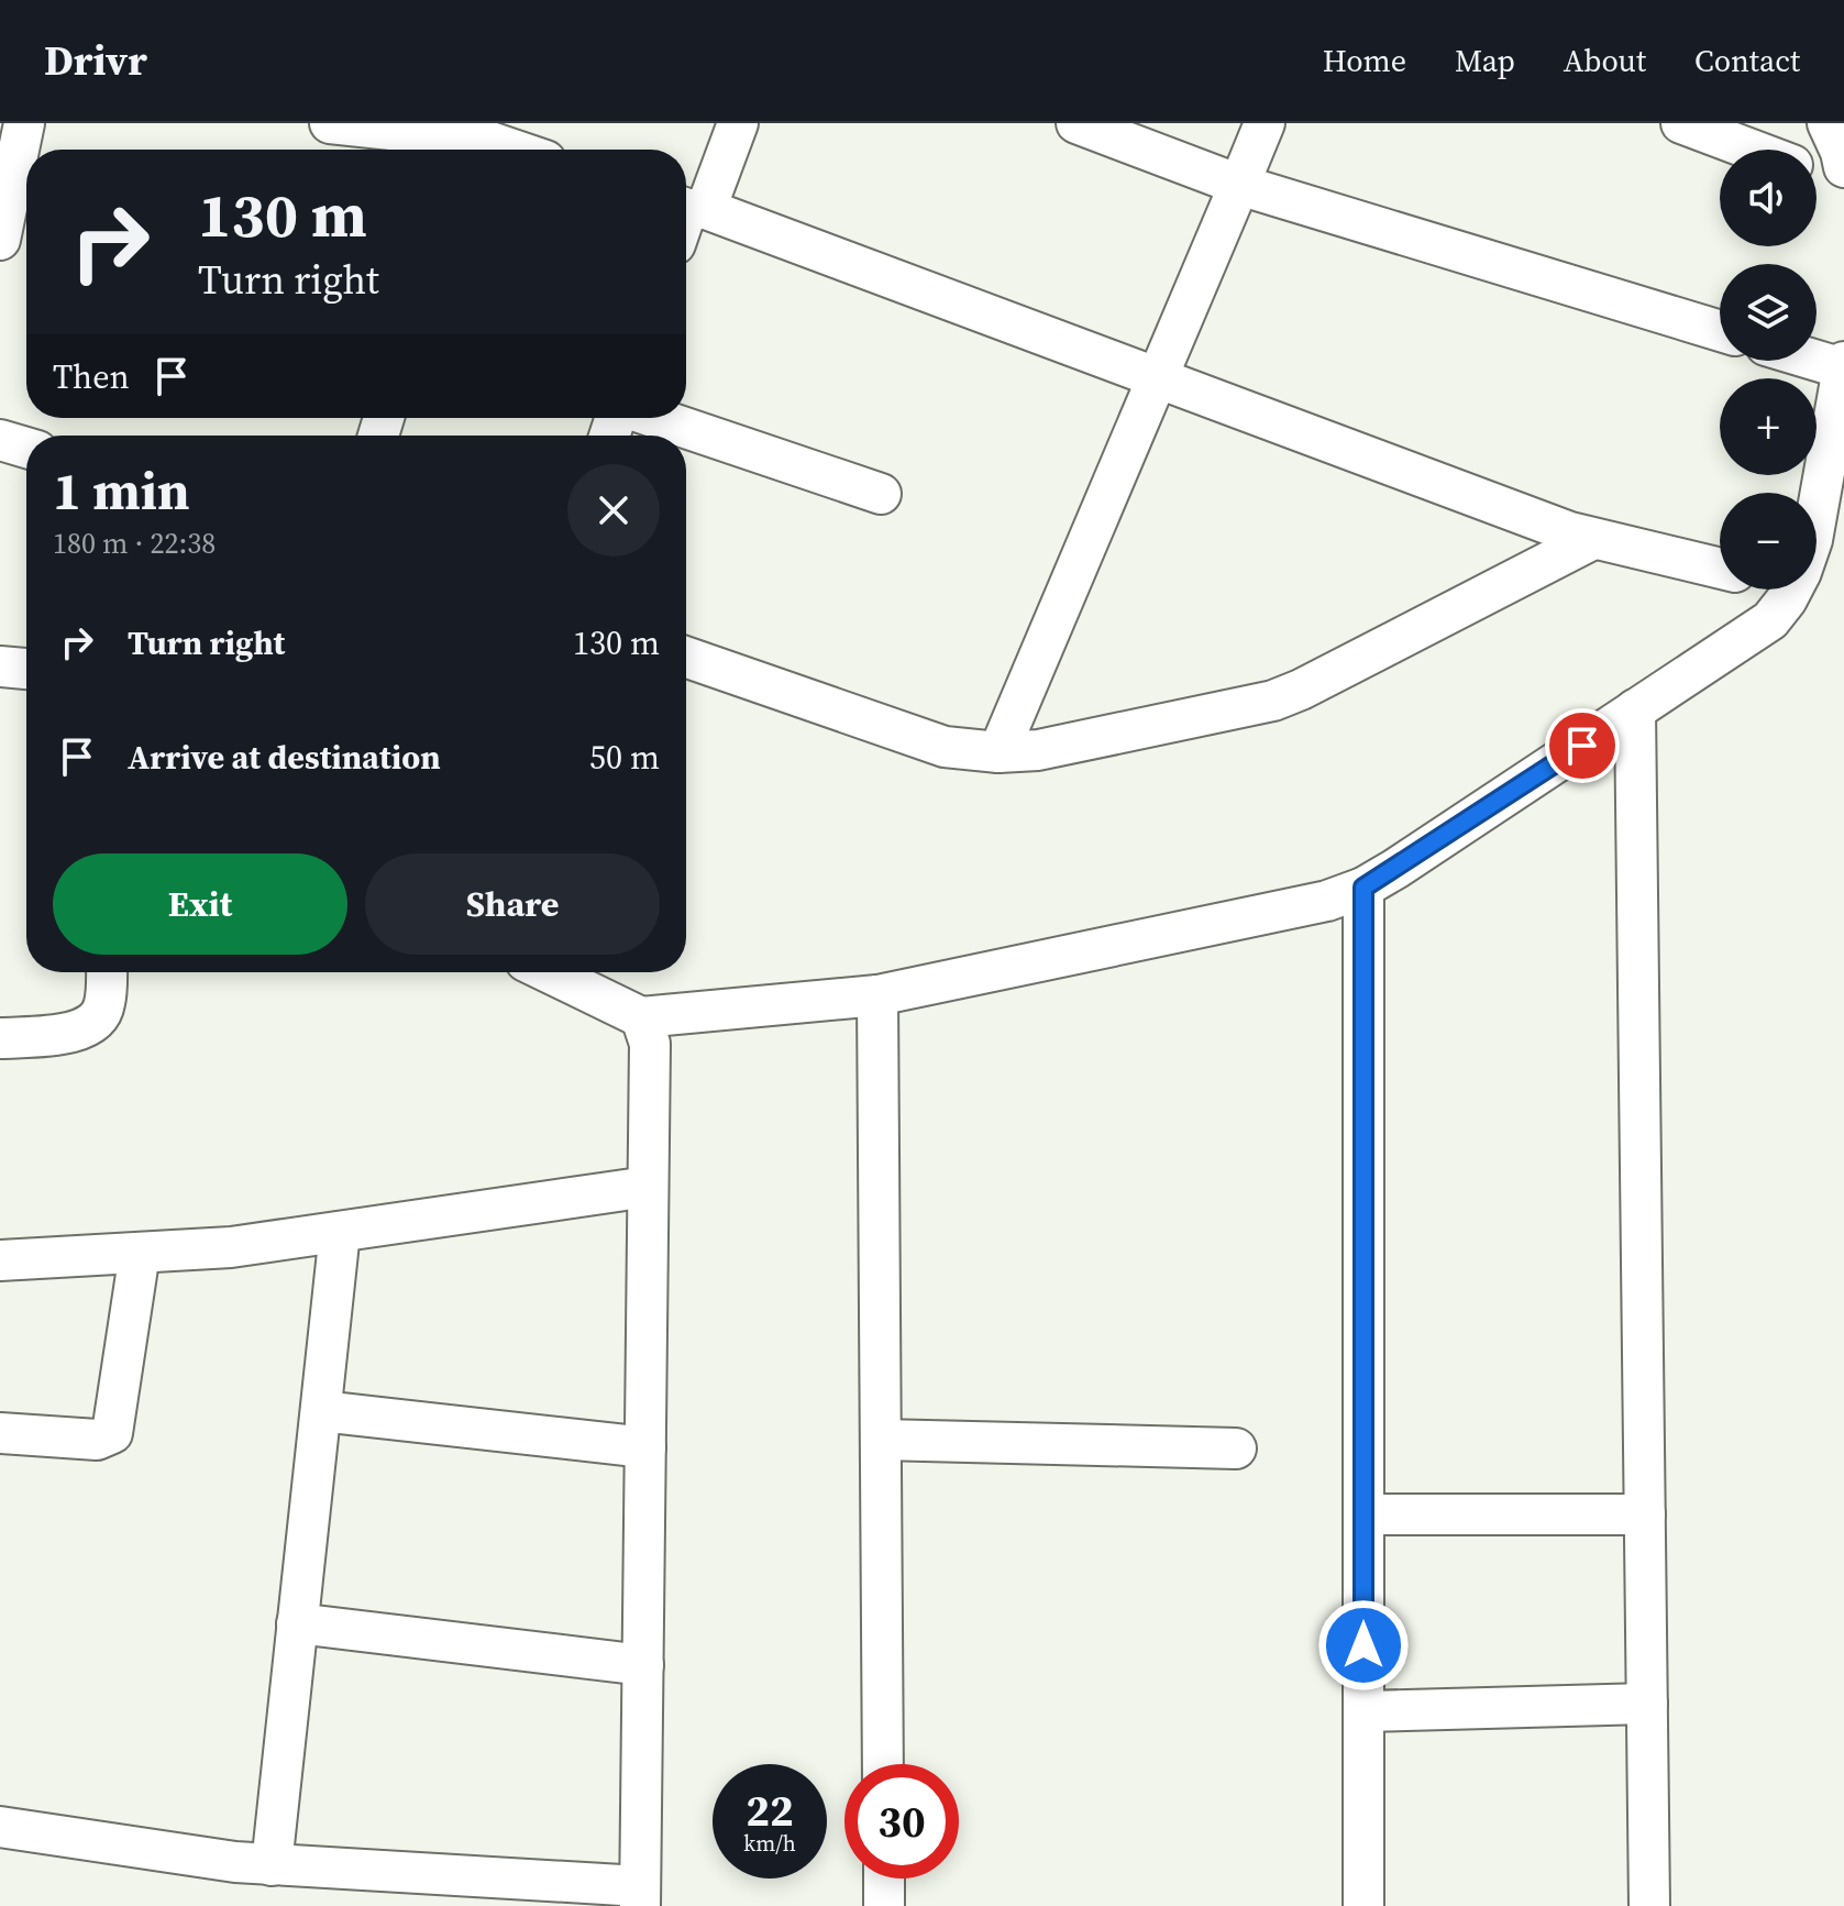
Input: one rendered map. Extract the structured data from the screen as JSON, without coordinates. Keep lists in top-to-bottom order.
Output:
{
  "page": {
    "header": "Drivr",
    "nav": [
      "Home",
      "Map",
      "About",
      "Contact"
    ],
    "map_buttons": ["+", "−"],
    "turn": ["130 m", "Turn right"],
    "then": "Then",
    "heading": ["1 min", "180 m · 22:38"],
    "list": [
      {
        "name": "Turn right",
        "value": "130 m"
      },
      {
        "name": "Arrive at destination",
        "value": "50 m"
      }
    ],
    "buttons": ["Exit", "Share"],
    "speed": "22 km/h",
    "limit": "30"
  }
}
